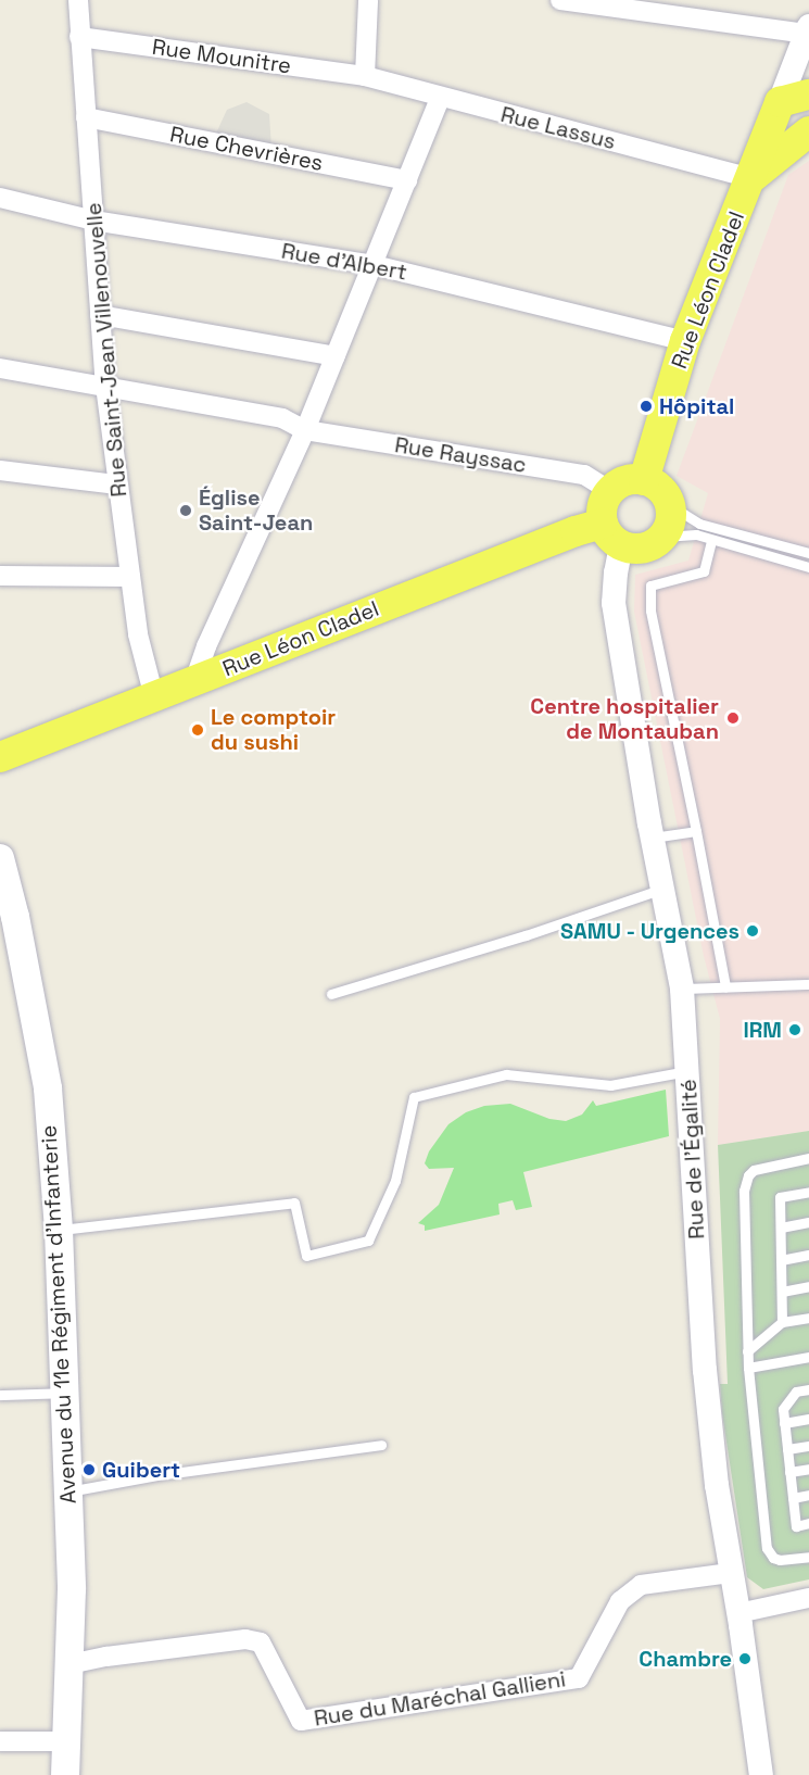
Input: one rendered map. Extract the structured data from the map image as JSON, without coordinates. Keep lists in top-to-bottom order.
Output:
{
  "streets": {
    "main road": ["Rue Léon Cladel", "Avenue du 11e Régiment d'Infanterie"],
    "street": [
      "Rue Mounitre",
      "Rue Lassus",
      "Rue Chevrières",
      "Rue d'Albert",
      "Rue Saint-Jean Villenouvelle",
      "Rue Rayssac",
      "Rue de l'Égalité",
      "Rue du Maréchal Gallieni"
    ]
  },
  "crossings": [
    ["Rue Mounitre", "Rue Lassus"],
    ["Rue Mounitre", "Rue Saint-Jean Villenouvelle"],
    ["Rue Lassus", "Rue Léon Cladel"],
    ["Rue Chevrières", "Rue Saint-Jean Villenouvelle"],
    ["Rue d'Albert", "Rue Léon Cladel"],
    ["Rue d'Albert", "Rue Saint-Jean Villenouvelle"],
    ["Rue Léon Cladel", "Rue Saint-Jean Villenouvelle"],
    ["Rue Léon Cladel", "Rue Rayssac"],
    ["Rue Léon Cladel", "Rue de l'Égalité"],
    ["Rue Saint-Jean Villenouvelle", "Rue Rayssac"],
    ["Rue Rayssac", "Rue de l'Égalité"],
    ["Rue de l'Égalité", "Rue du Maréchal Gallieni"],
    ["Avenue du 11e Régiment d'Infanterie", "Rue du Maréchal Gallieni"]
  ],
  "places": [
    "Hôpital",
    "Église Saint-Jean",
    "Centre hospitalier de Montauban",
    "Le comptoir du sushi",
    "SAMU - Urgences",
    "IRM",
    "Guibert",
    "Chambre"
  ]
}
